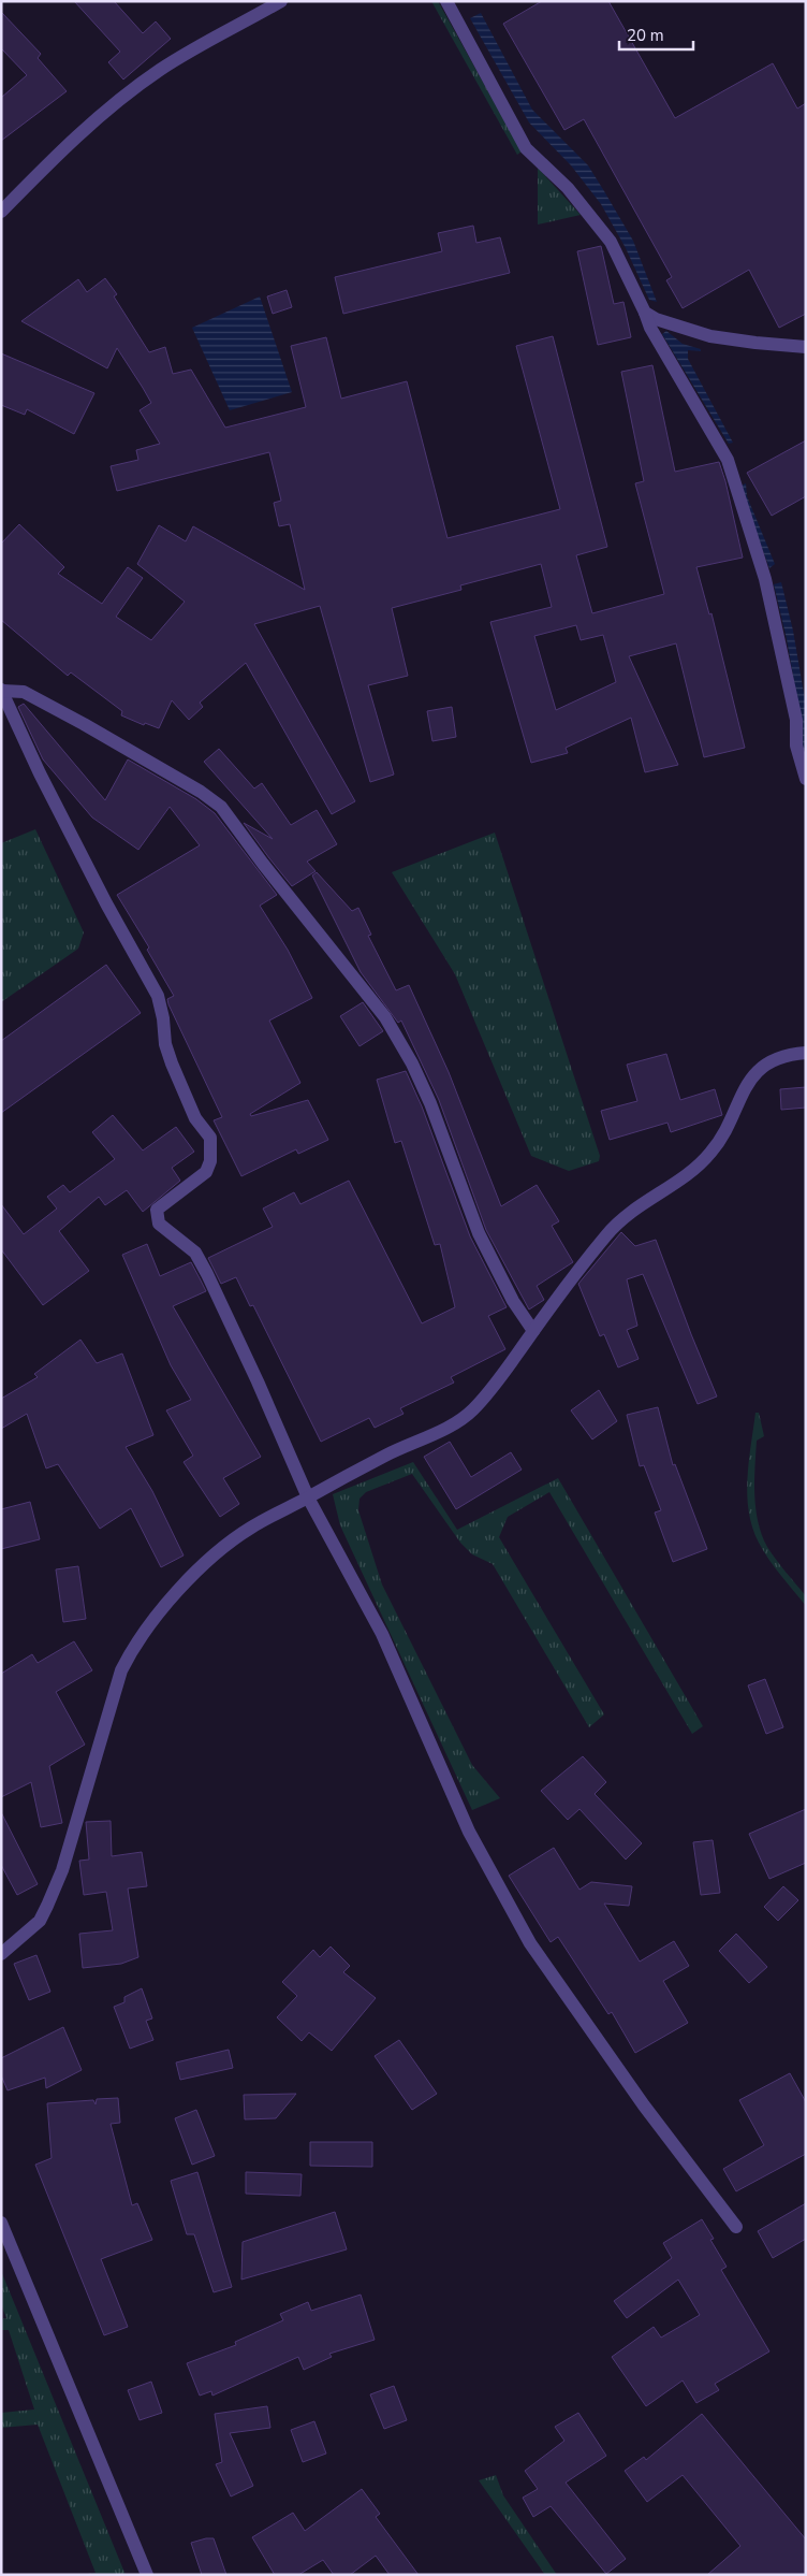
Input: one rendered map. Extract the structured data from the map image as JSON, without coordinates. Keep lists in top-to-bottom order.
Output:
{
  "scale_bar": "20 m"
}
